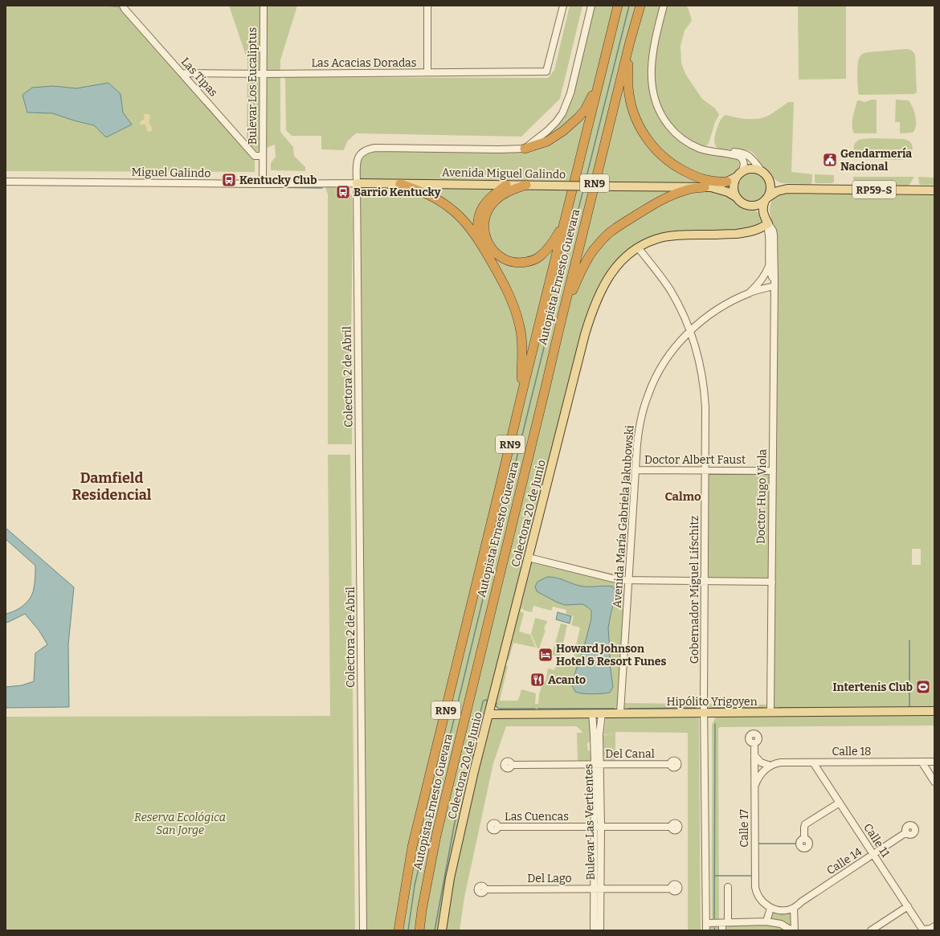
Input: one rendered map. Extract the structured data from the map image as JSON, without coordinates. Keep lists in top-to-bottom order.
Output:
{
  "streets": {
    "highway": ["RN9", "Autopista Ernesto Guevara"],
    "main road": [
      "Avenida Miguel Galindo",
      "RP59-S",
      "Doctor Hugo Viola",
      "Colectora 20 de Junio",
      "Hipólito Yrigoyen"
    ],
    "street": [
      "Las Acacias Doradas",
      "Las Tipas",
      "Bulevar Los Eucaliptus",
      "Miguel Galindo",
      "Colectora 2 de Abril",
      "Doctor Albert Faust",
      "Avenida María Gabriela Jakubowski",
      "Gobernador Miguel Lifschitz",
      "Calle 18",
      "Del Canal",
      "Las Cuencas",
      "Bulevar Las Vertientes",
      "Calle 17",
      "Calle 11",
      "Calle 14",
      "Del Lago"
    ]
  },
  "crossings": [
    ["Las Acacias Doradas", "Las Tipas"],
    ["Las Acacias Doradas", "Bulevar Los Eucaliptus"],
    ["Las Tipas", "Bulevar Los Eucaliptus"],
    ["Bulevar Los Eucaliptus", "Miguel Galindo"],
    ["Miguel Galindo", "Avenida Miguel Galindo"],
    ["Miguel Galindo", "Colectora 2 de Abril"],
    ["Avenida Miguel Galindo", "RP59-S"],
    ["Avenida Miguel Galindo", "Colectora 2 de Abril"],
    ["Avenida Miguel Galindo", "Doctor Hugo Viola"],
    ["RP59-S", "Doctor Hugo Viola"],
    ["Doctor Albert Faust", "Doctor Hugo Viola"],
    ["Doctor Albert Faust", "Avenida María Gabriela Jakubowski"],
    ["Doctor Albert Faust", "Gobernador Miguel Lifschitz"],
    ["Doctor Hugo Viola", "Colectora 20 de Junio"],
    ["Doctor Hugo Viola", "Avenida María Gabriela Jakubowski"],
    ["Doctor Hugo Viola", "Hipólito Yrigoyen"],
    ["Colectora 20 de Junio", "Gobernador Miguel Lifschitz"],
    ["Colectora 20 de Junio", "Hipólito Yrigoyen"],
    ["Avenida María Gabriela Jakubowski", "Gobernador Miguel Lifschitz"],
    ["Avenida María Gabriela Jakubowski", "Hipólito Yrigoyen"],
    ["Gobernador Miguel Lifschitz", "Hipólito Yrigoyen"],
    ["Hipólito Yrigoyen", "Bulevar Las Vertientes"],
    ["Calle 18", "Calle 11"],
    ["Del Canal", "Bulevar Las Vertientes"],
    ["Las Cuencas", "Bulevar Las Vertientes"],
    ["Bulevar Las Vertientes", "Del Lago"],
    ["Calle 11", "Calle 14"]
  ],
  "districts": ["Damfield Residencial", "Calmo"],
  "parks": ["Reserva Ecológica San Jorge"],
  "places": {
    "public building": ["Gendarmería Nacional"],
    "bus stop": ["Kentucky Club", "Barrio Kentucky"],
    "hotel": ["Howard Johnson Hotel & Resort Funes"],
    "restaurant": ["Acanto"],
    "sports": ["Intertenis Club"]
  }
}
